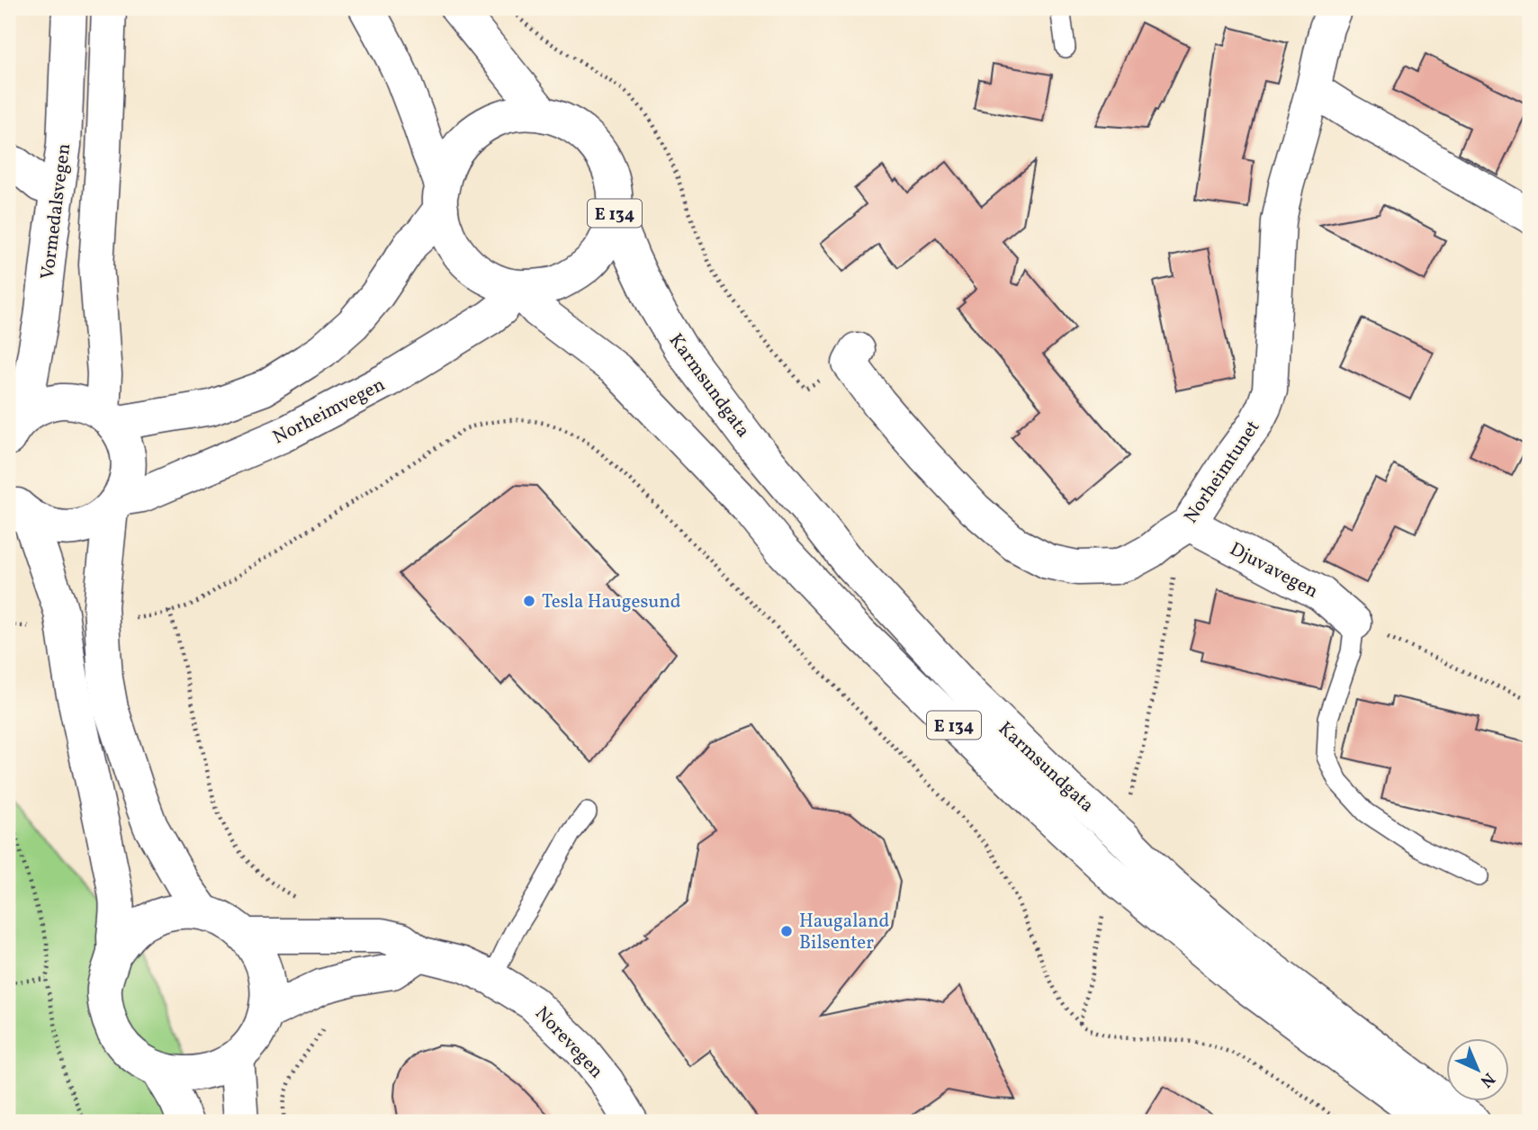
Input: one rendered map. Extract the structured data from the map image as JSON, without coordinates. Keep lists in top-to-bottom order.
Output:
{
  "streets": {
    "main road": [
      "Vormedalsvegen",
      "E 134",
      "Karmsundgata",
      "Norheimvegen",
      "Norheimtunet",
      "Djuvavegen",
      "Norevegen"
    ]
  },
  "crossings": [
    ["E 134", "Karmsundgata"],
    ["E 134", "Norheimvegen"],
    ["Karmsundgata", "Norheimvegen"],
    ["Norheimtunet", "Djuvavegen"]
  ],
  "places": ["Tesla Haugesund", "Haugaland Bilsenter"],
  "north": "bottom right"
}
